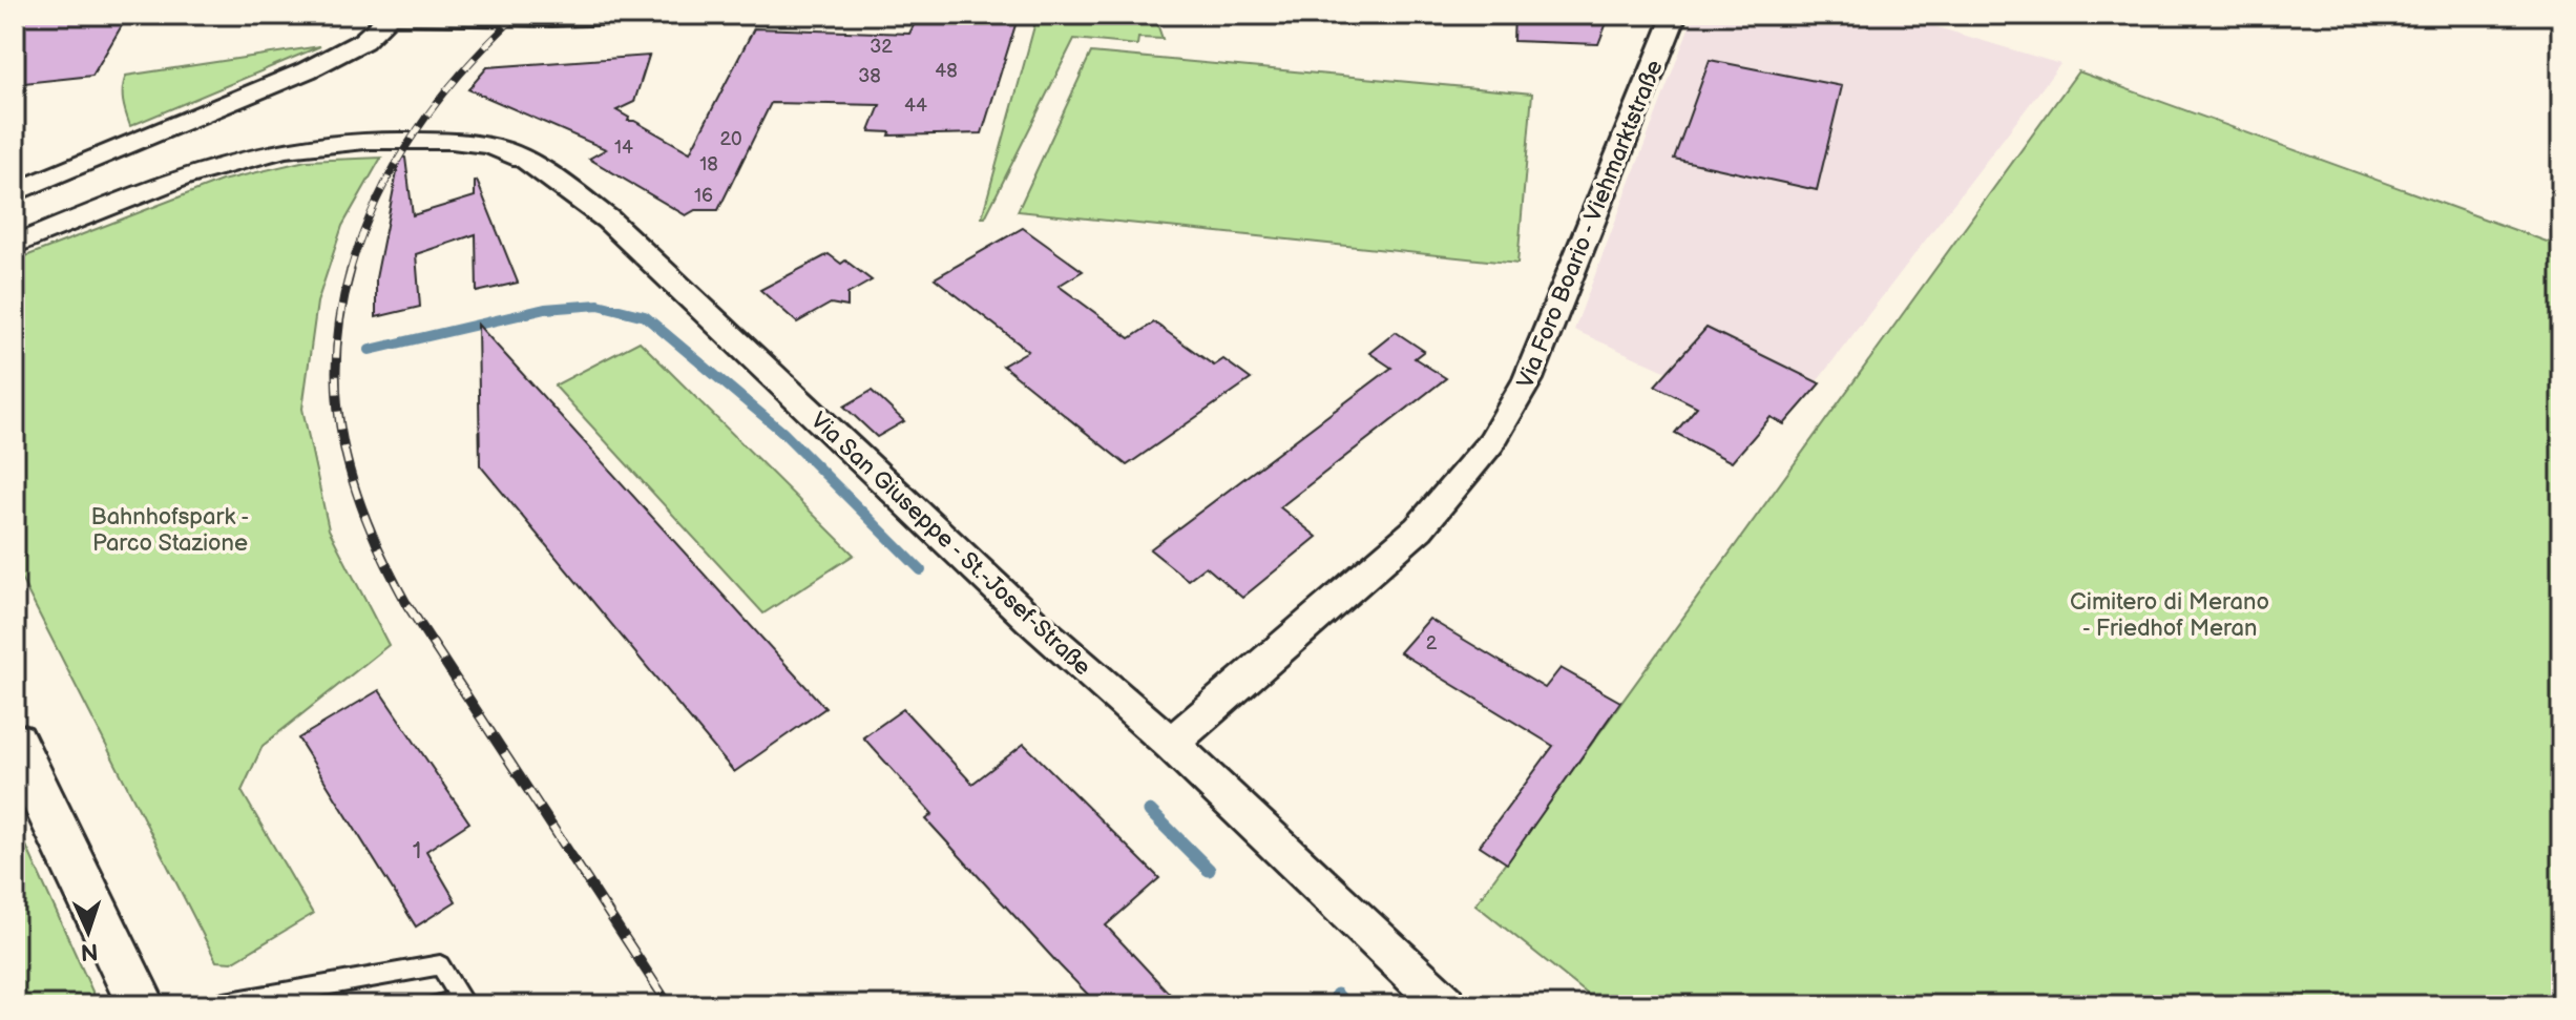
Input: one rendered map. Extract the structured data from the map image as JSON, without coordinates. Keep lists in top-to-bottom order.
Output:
{
  "streets": {
    "street": ["Via Foro Boario - Viehmarktstraße", "Via San Giuseppe - St.-Josef-Straße"]
  },
  "crossings": [
    ["Via Foro Boario - Viehmarktstraße", "Via San Giuseppe - St.-Josef-Straße"]
  ],
  "parks": ["Bahnhofspark - Parco Stazione", "Cimitero di Merano - Friedhof Meran"],
  "house_numbers": [
    "32",
    "48",
    "38",
    "44",
    "20",
    "14",
    "18",
    "16",
    "2",
    "1"
  ],
  "north": "bottom"
}
